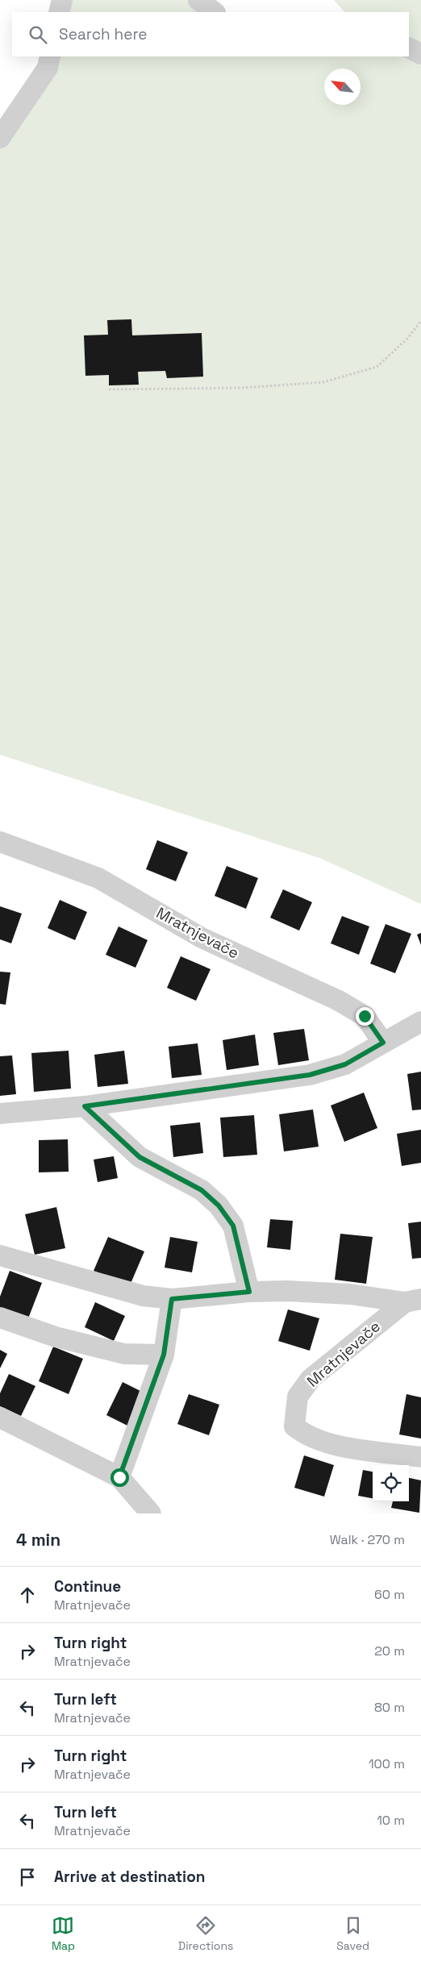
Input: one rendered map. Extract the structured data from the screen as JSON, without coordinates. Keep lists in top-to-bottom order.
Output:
{
  "streets": {
    "street": ["Mratnjevače"]
  },
  "north": "top left",
  "page": {
    "search": "Search here",
    "heading": ["4 min", "Walk · 270 m"],
    "list": [
      ["Continue", "Mratnjevače", "60 m"],
      ["Turn right", "Mratnjevače", "20 m"],
      ["Turn left", "Mratnjevače", "80 m"],
      ["Turn right", "Mratnjevače", "100 m"],
      ["Turn left", "Mratnjevače", "10 m"],
      "Arrive at destination"
    ],
    "nav": ["Map", "Directions", "Saved"]
  }
}
